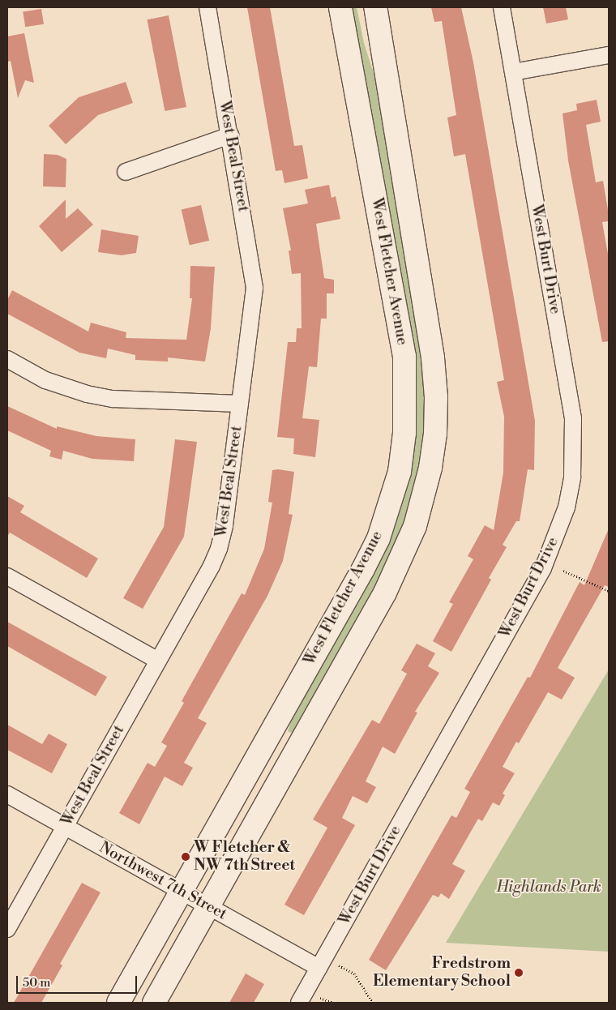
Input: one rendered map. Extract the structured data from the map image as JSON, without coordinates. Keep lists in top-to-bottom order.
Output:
{
  "streets": {
    "main road": ["West Fletcher Avenue"],
    "street": ["West Beal Street", "West Burt Drive", "Northwest 7th Street"]
  },
  "crossings": [
    ["West Beal Street", "Northwest 7th Street"],
    ["West Burt Drive", "Northwest 7th Street"],
    ["West Fletcher Avenue", "Northwest 7th Street"]
  ],
  "parks": ["Highlands Park"],
  "places": ["W Fletcher & NW 7th Street", "Fredstrom Elementary School"],
  "scale_bar": "50 m"
}
